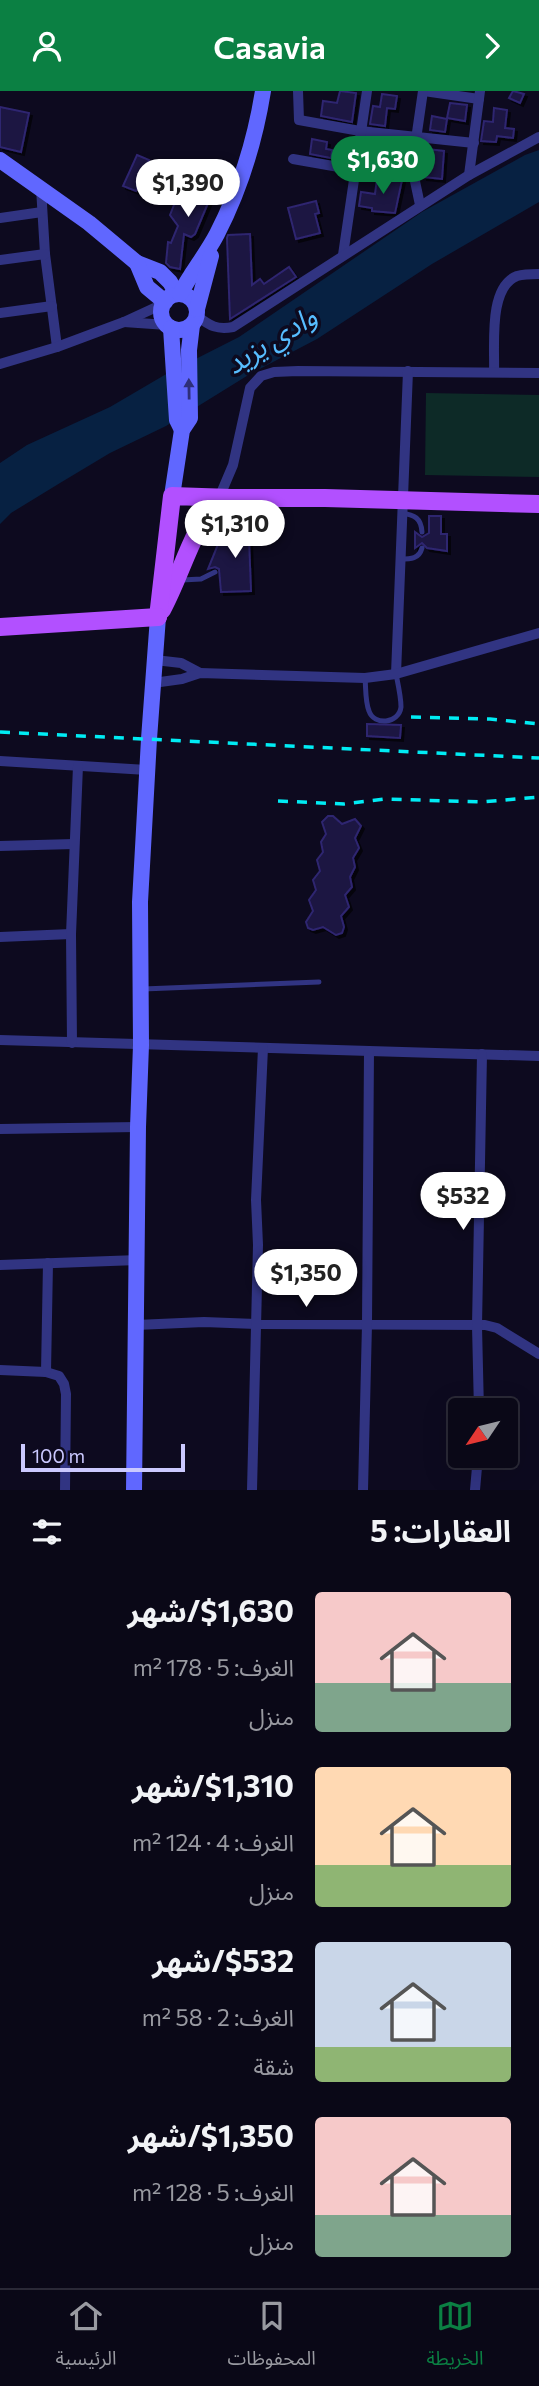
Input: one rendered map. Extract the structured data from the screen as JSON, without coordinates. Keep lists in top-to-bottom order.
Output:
{
  "water": ["وادي يزيد"],
  "scale_bar": "100 m",
  "north": "bottom left",
  "page": {
    "header": "Casavia",
    "price": [
      "$1,630",
      "$1,390",
      "$1,310",
      "$532",
      "$1,350"
    ],
    "scale": "100 m",
    "heading": "العقارات: 5",
    "list": [
      {
        "name": "$1,630/شهر",
        "note": "الغرف: 5 · 178 m² · منزل"
      },
      {
        "name": "$1,310/شهر",
        "note": "الغرف: 4 · 124 m² · منزل"
      },
      {
        "name": "$532/شهر",
        "note": "الغرف: 2 · 58 m² · شقة"
      },
      {
        "name": "$1,350/شهر",
        "note": "الغرف: 5 · 128 m² · منزل"
      }
    ],
    "tabs": ["الخريطة", "المحفوظات", "الرئيسية"]
  }
}
